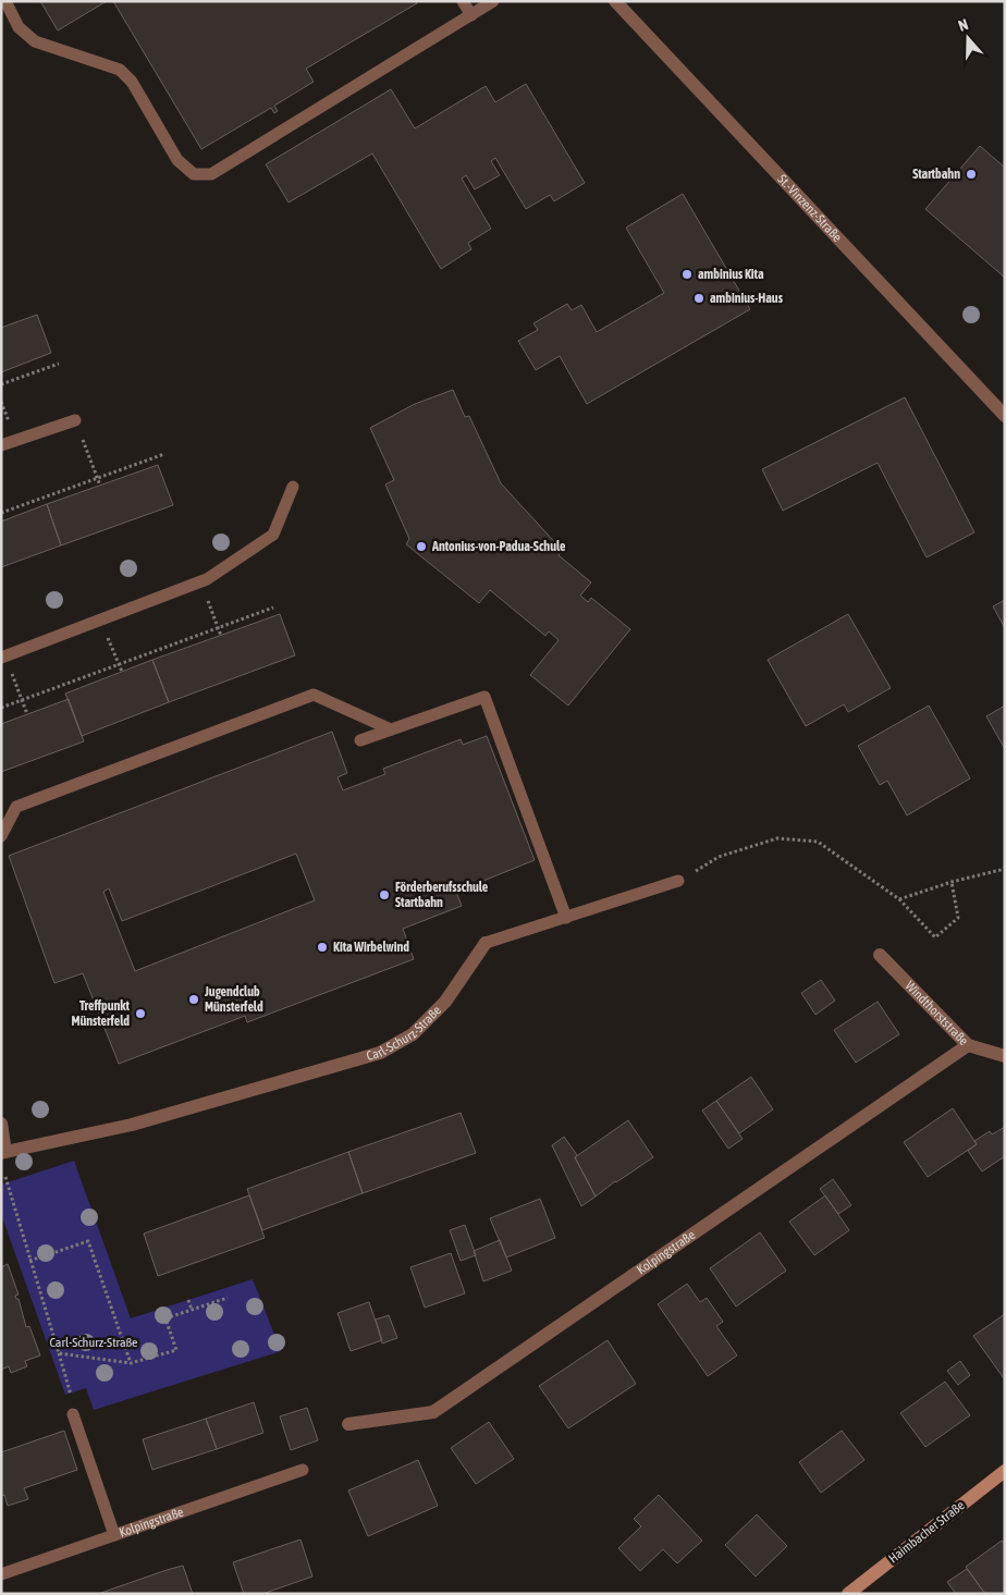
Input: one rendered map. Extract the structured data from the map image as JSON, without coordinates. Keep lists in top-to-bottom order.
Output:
{
  "streets": {
    "main road": ["Haimbacher Straße"],
    "street": [
      "St.-Vinzenz-Straße",
      "Windthorststraße",
      "Carl-Schurz-Straße",
      "Kolpingstraße"
    ]
  },
  "crossings": [
    ["Windthorststraße", "Kolpingstraße"]
  ],
  "parks": ["Carl-Schurz-Straße"],
  "places": [
    "Startbahn",
    "ambinius Kita",
    "ambinius-Haus",
    "Antonius-von-Padua-Schule",
    "Förderberufsschule Startbahn",
    "Kita Wirbelwind",
    "Jugendclub Münsterfeld",
    "Treffpunkt Münsterfeld"
  ],
  "north": "top"
}
